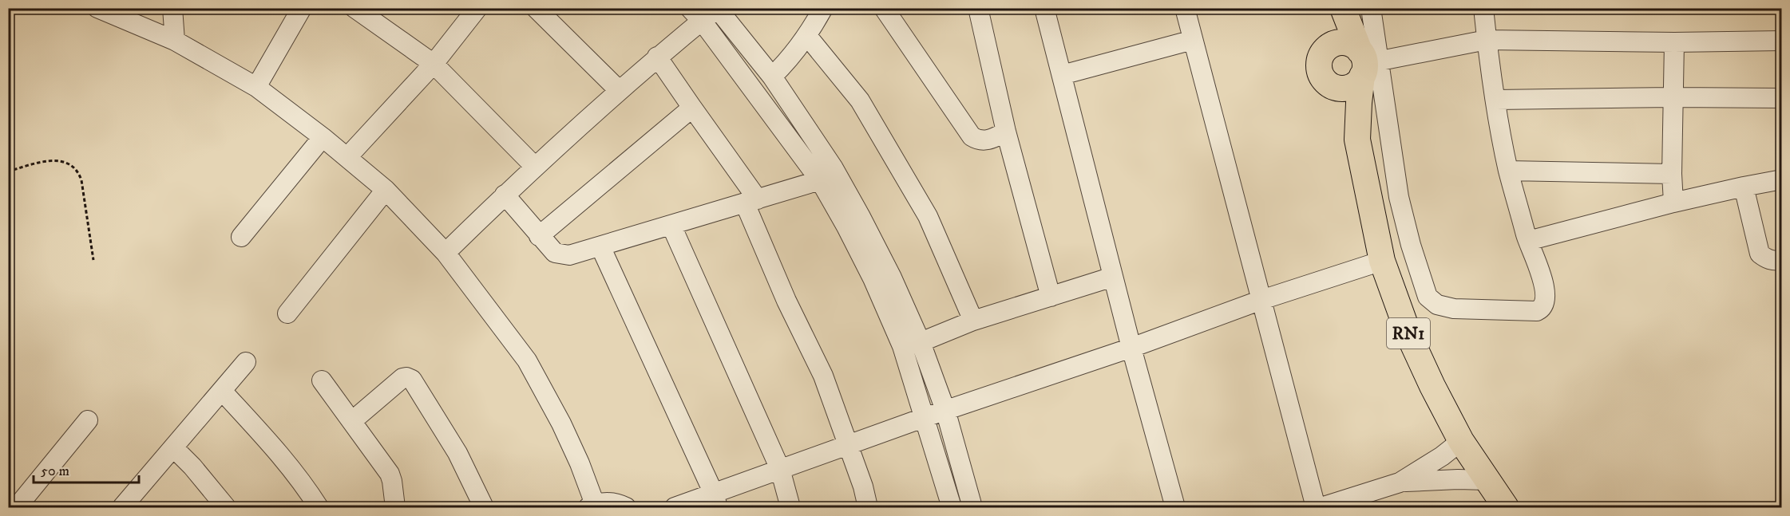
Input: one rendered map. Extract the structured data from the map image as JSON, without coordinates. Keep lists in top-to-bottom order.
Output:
{
  "streets": {
    "main road": ["RN1"]
  },
  "scale_bar": "50 m"
}
